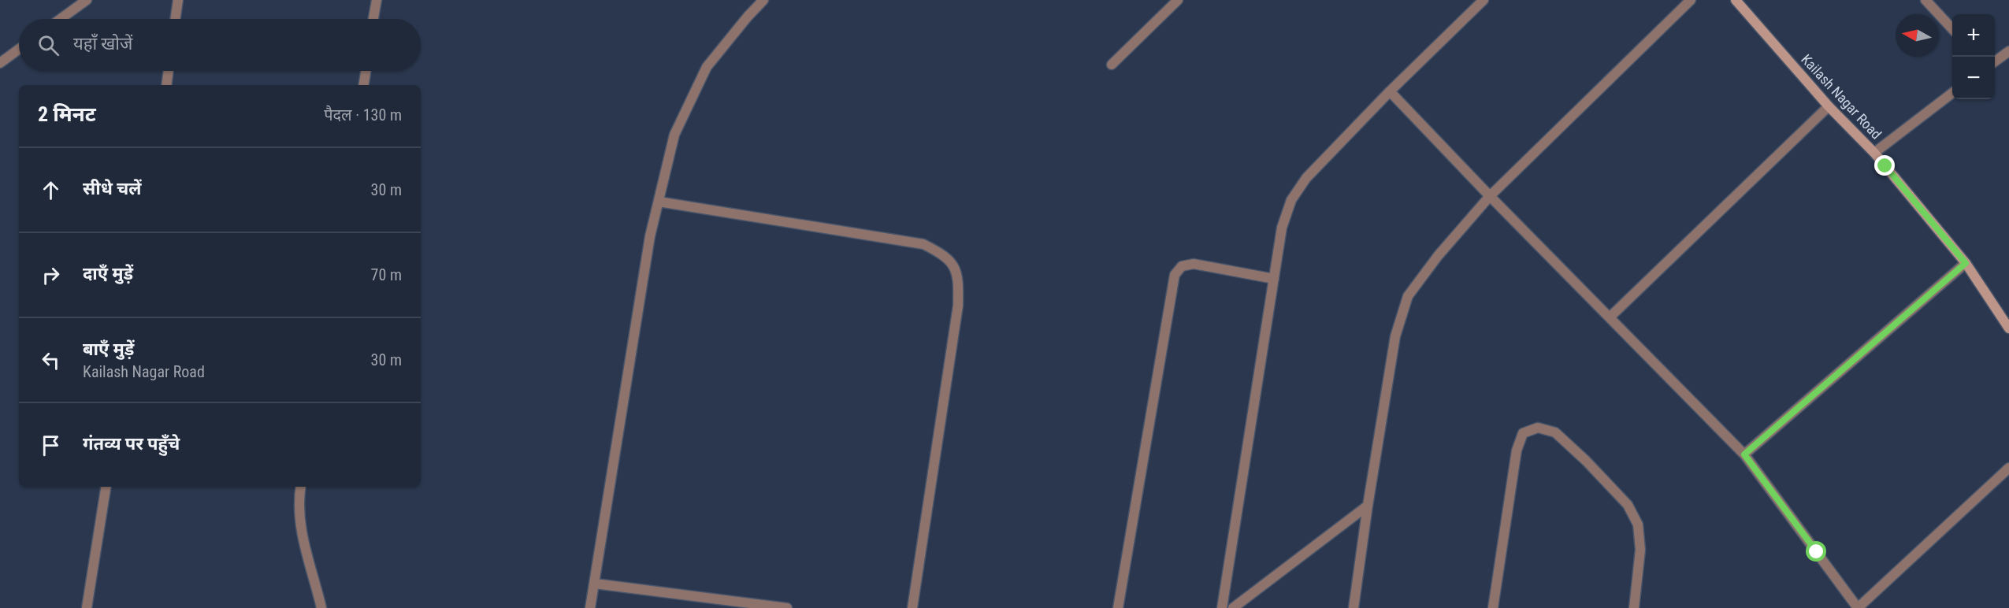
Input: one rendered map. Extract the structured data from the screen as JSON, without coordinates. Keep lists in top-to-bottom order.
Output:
{
  "streets": {
    "street": ["Kailash Nagar Road"]
  },
  "north": "left",
  "page": {
    "map_buttons": ["+", "−"],
    "search": "यहाँ खोजें",
    "heading": ["2 मिनट", "पैदल · 130 m"],
    "list": [
      ["सीधे चलें", "30 m"],
      ["दाएँ मुड़ें", "70 m"],
      ["बाएँ मुड़ें", "Kailash Nagar Road", "30 m"],
      "गंतव्य पर पहुँचे"
    ]
  }
}
